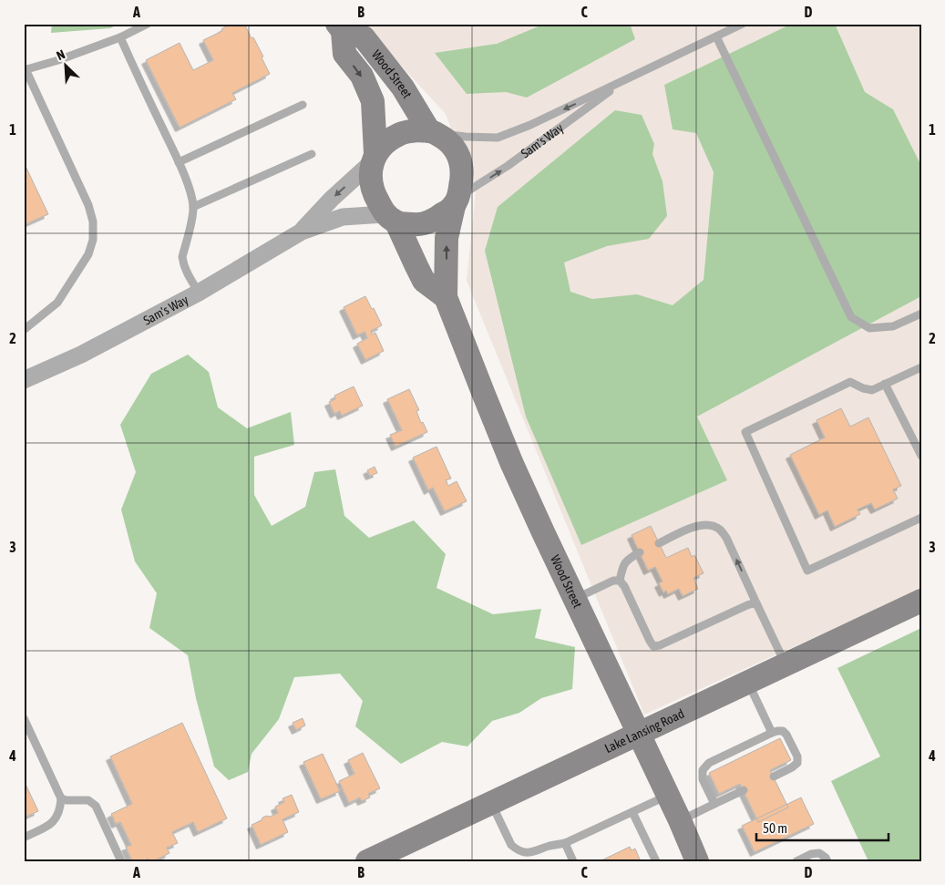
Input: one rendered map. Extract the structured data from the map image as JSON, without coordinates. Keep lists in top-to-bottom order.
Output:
{
  "streets": {
    "street": ["Wood Street", "Sam's Way", "Lake Lansing Road"]
  },
  "crossings": [
    ["Wood Street", "Sam's Way"],
    ["Wood Street", "Lake Lansing Road"]
  ],
  "scale_bar": "50 m",
  "north": "top left",
  "grid": {
    "columns": [
      "A",
      "B",
      "C",
      "D"
    ],
    "rows": [
      "1",
      "2",
      "3",
      "4"
    ]
  }
}
